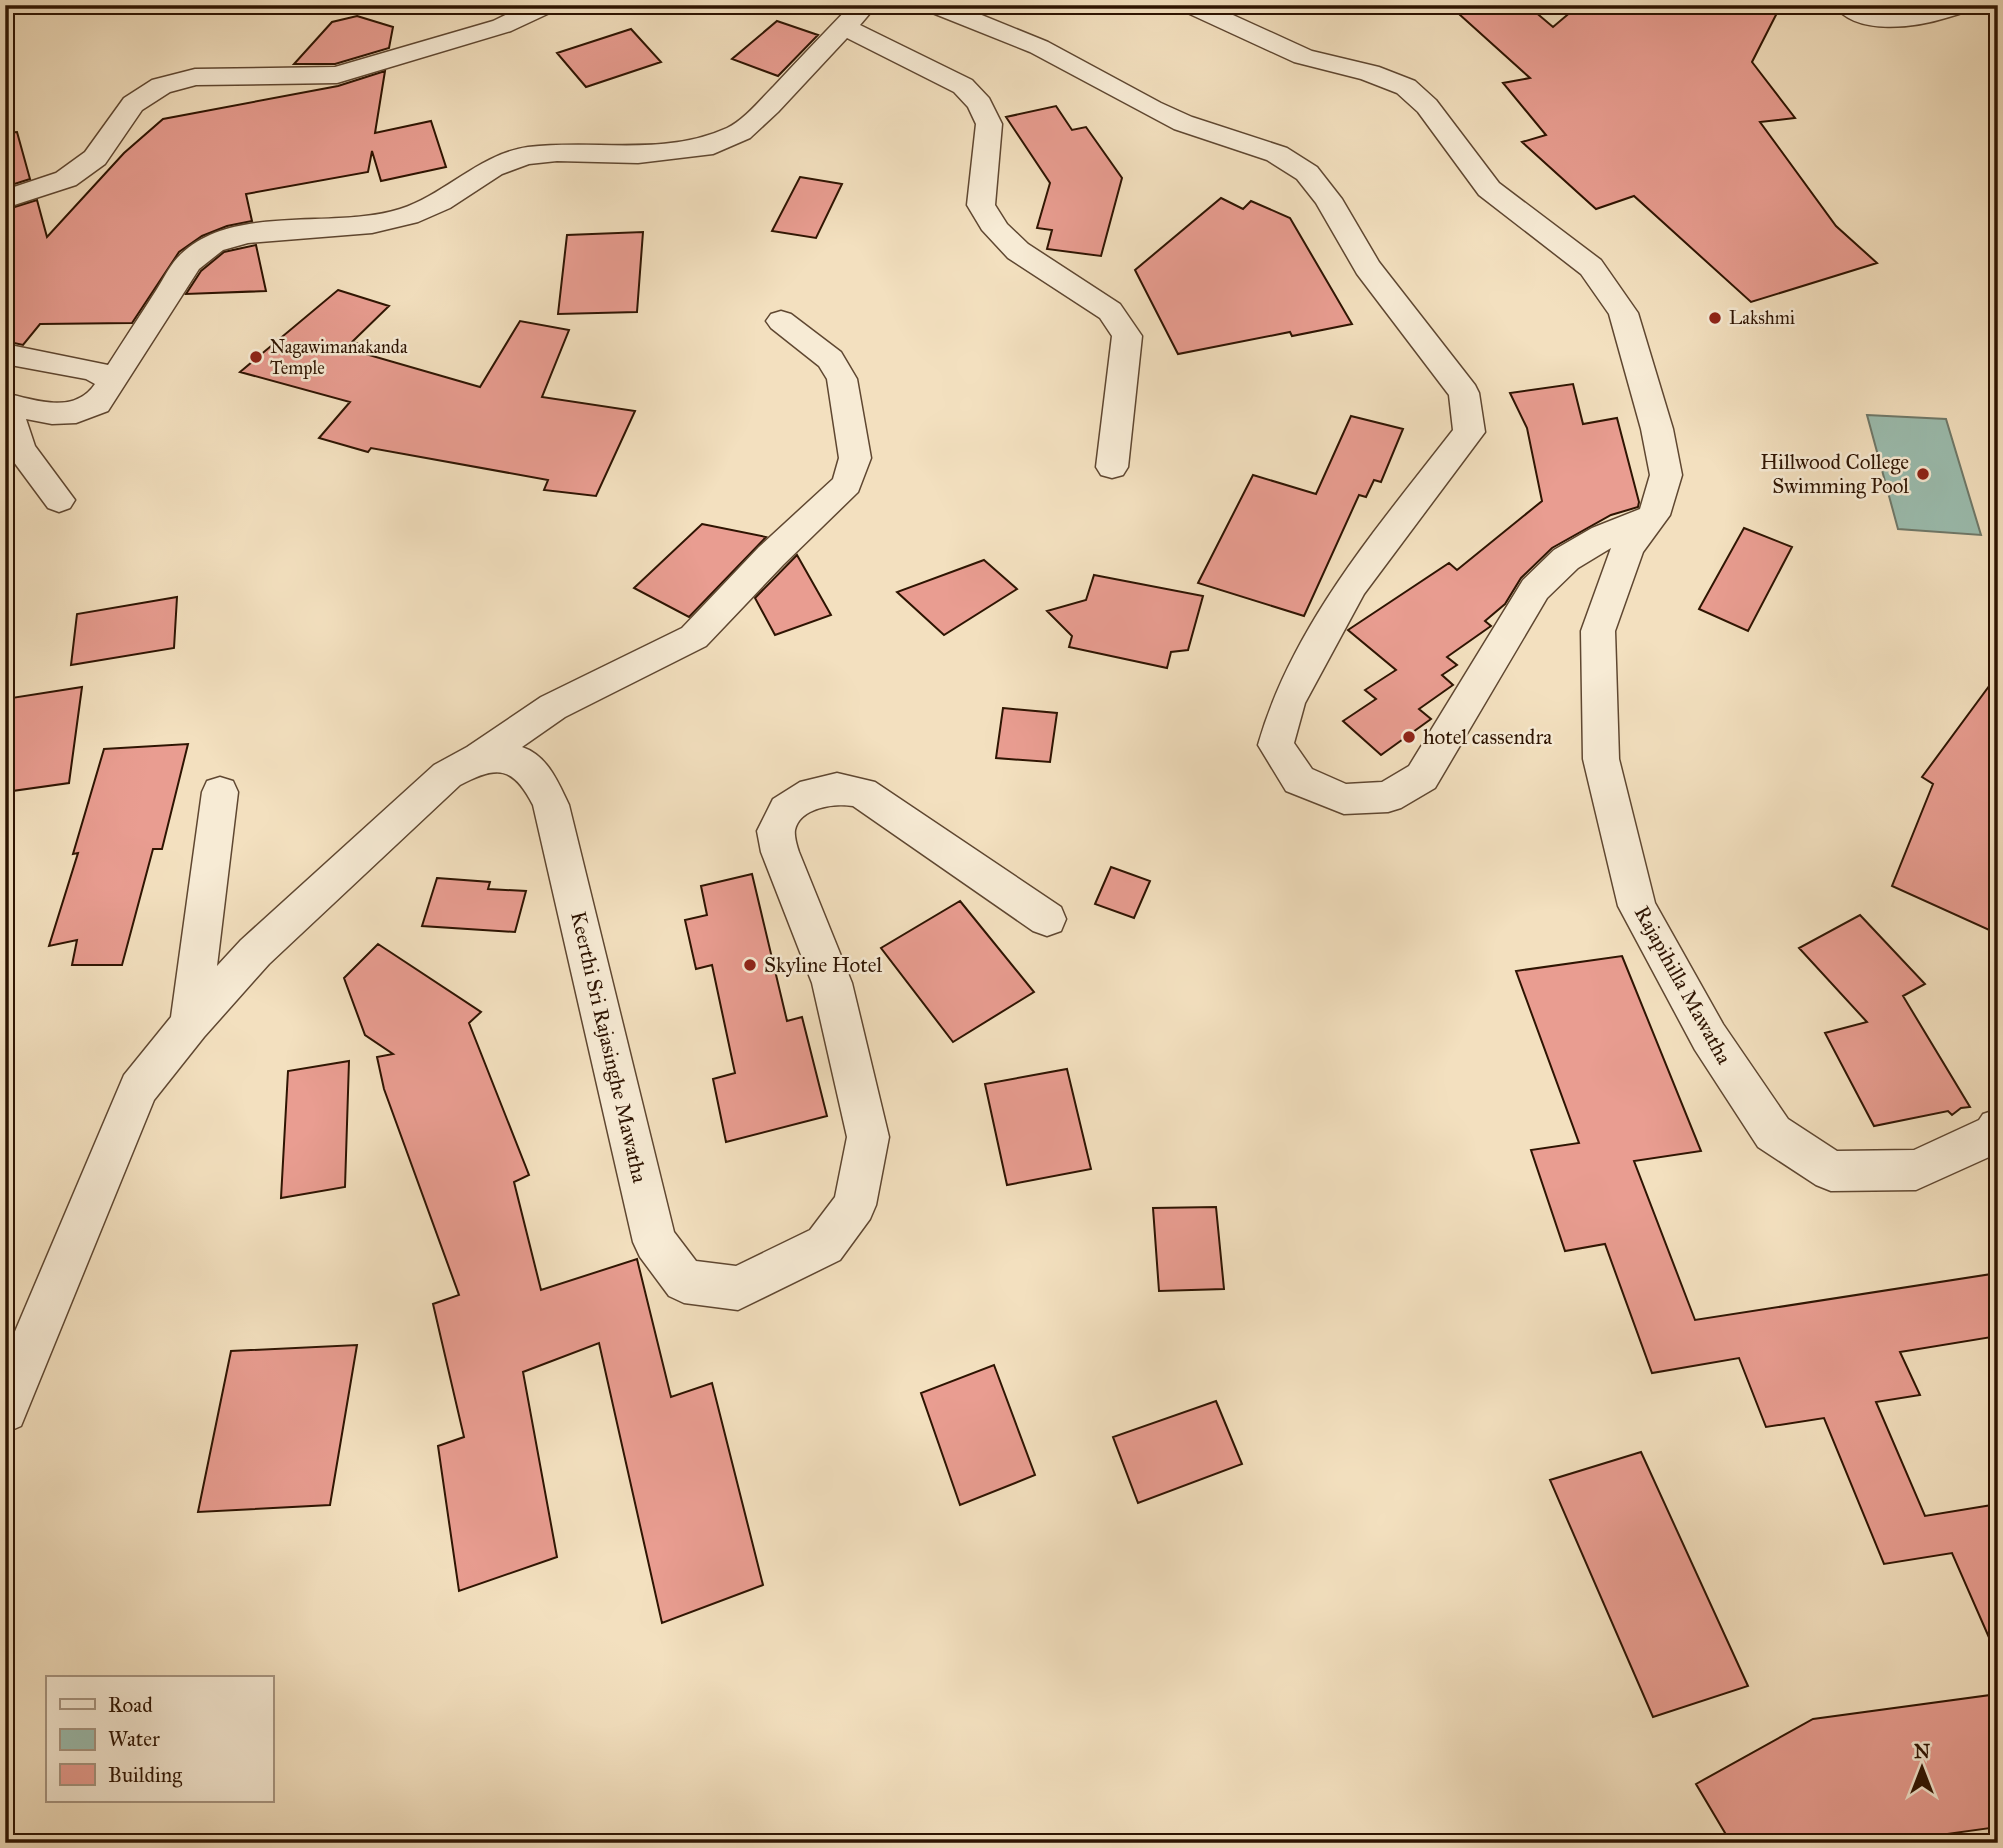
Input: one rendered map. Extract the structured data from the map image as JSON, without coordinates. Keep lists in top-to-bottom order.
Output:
{
  "streets": {
    "street": ["Rajapihilla Mawatha", "Keerthi Sri Rajasinghe Mawatha"]
  },
  "places": [
    "Lakshmi",
    "Nagawimanakanda Temple",
    "Hillwood College Swimming Pool",
    "hotel cassendra",
    "Skyline Hotel"
  ],
  "legend": ["Road", "Water", "Building"],
  "north": "top"
}
